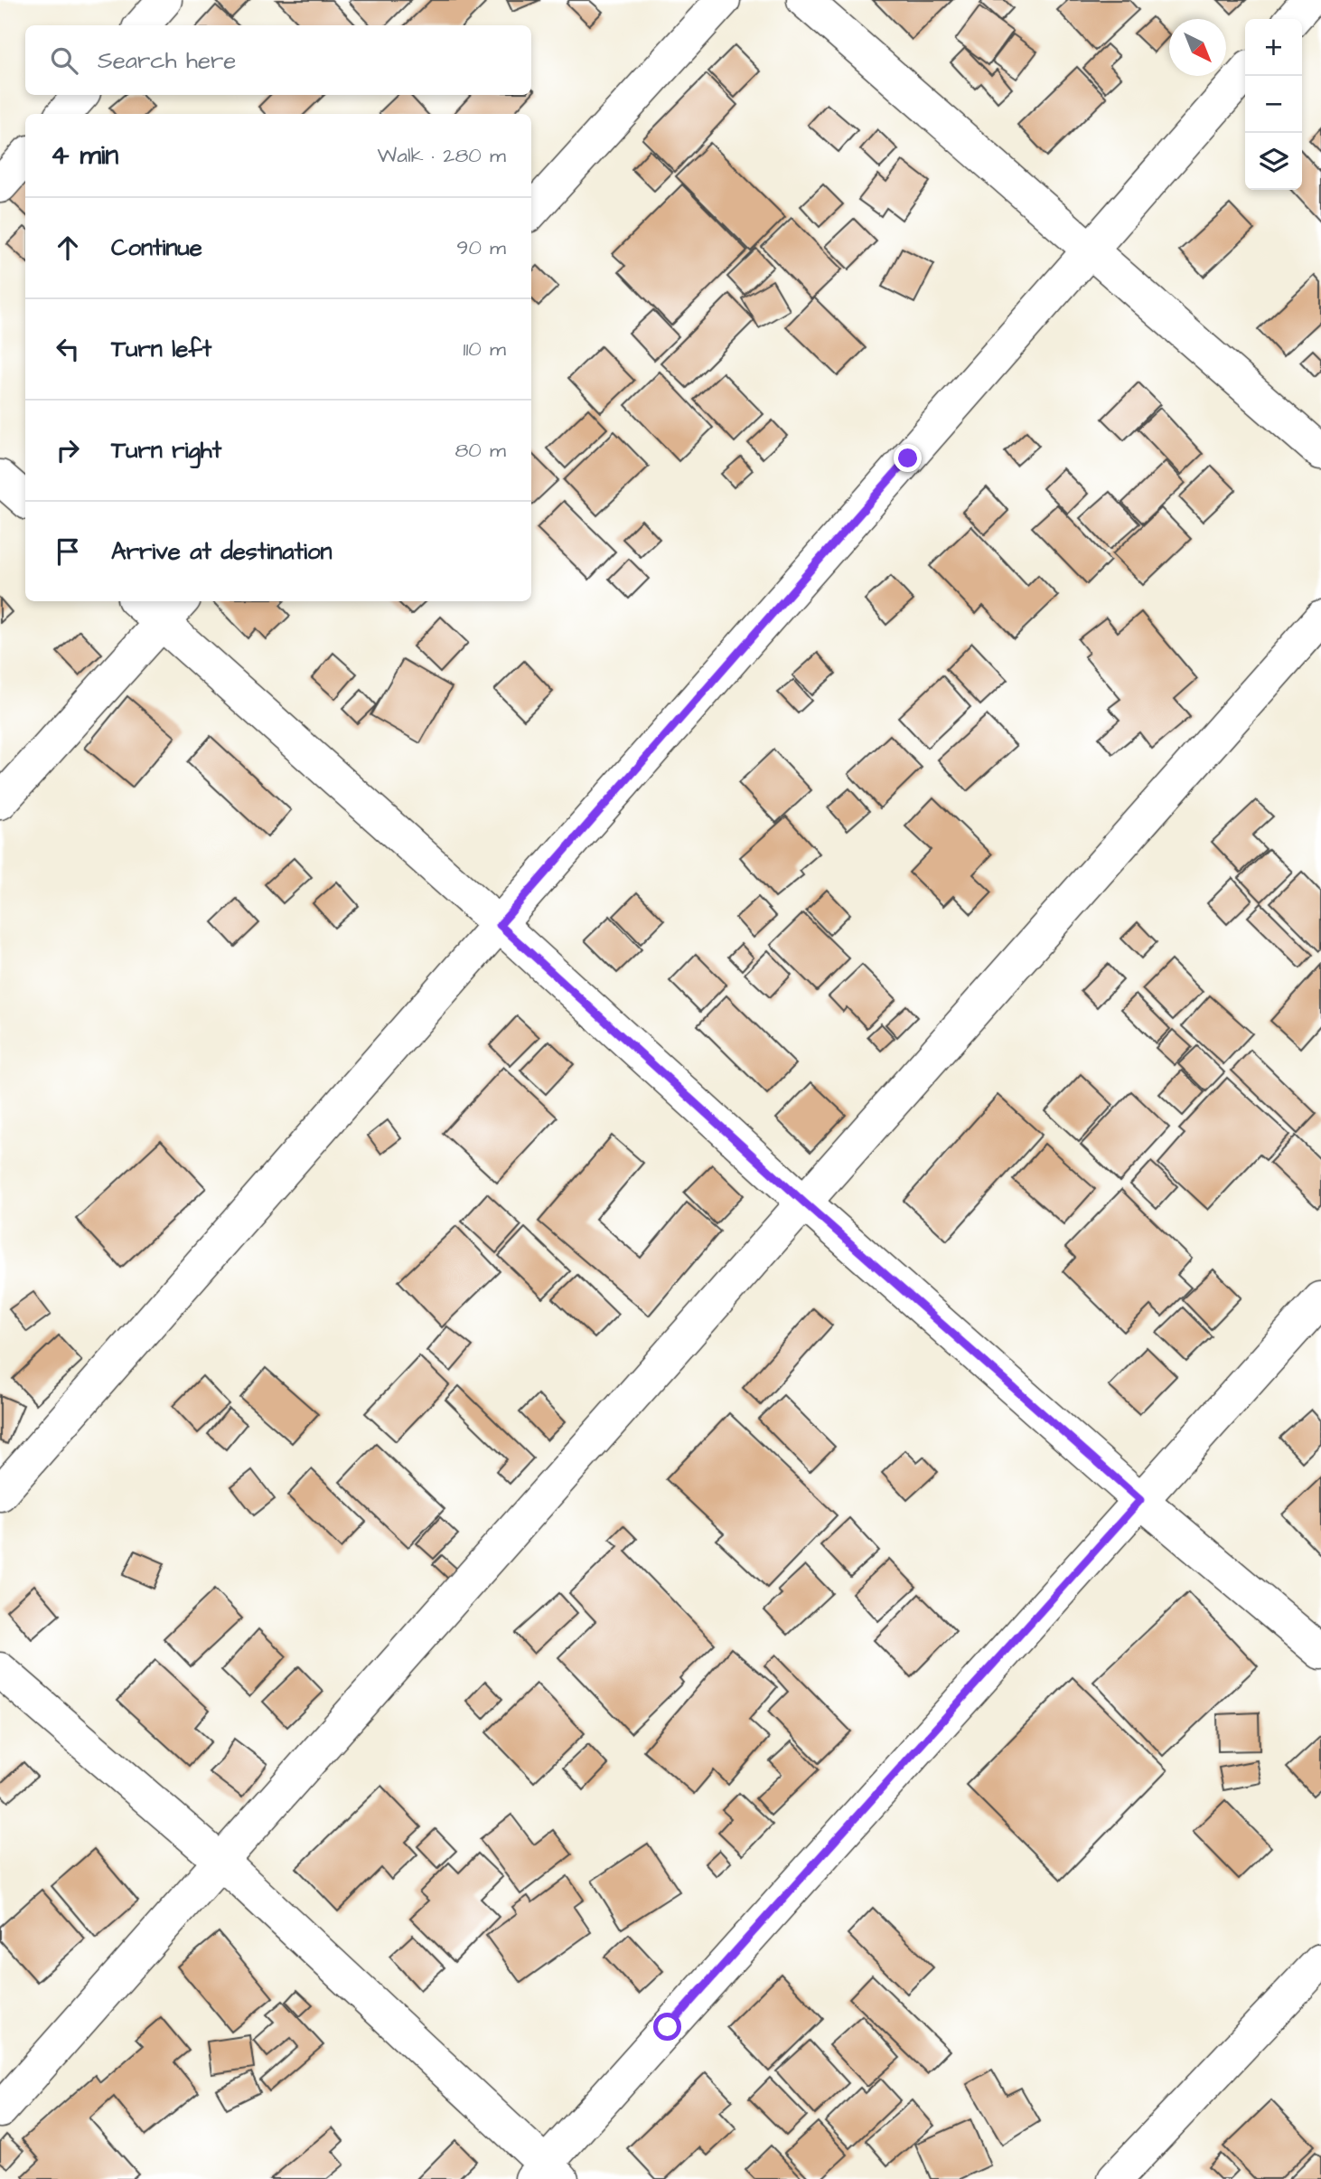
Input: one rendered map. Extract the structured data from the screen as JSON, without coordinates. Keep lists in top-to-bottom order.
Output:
{
  "north": "bottom right",
  "page": {
    "map_buttons": ["+", "−"],
    "search": "Search here",
    "heading": ["4 min", "Walk · 280 m"],
    "list": [
      ["Continue", "90 m"],
      ["Turn left", "110 m"],
      ["Turn right", "80 m"],
      "Arrive at destination"
    ]
  }
}
